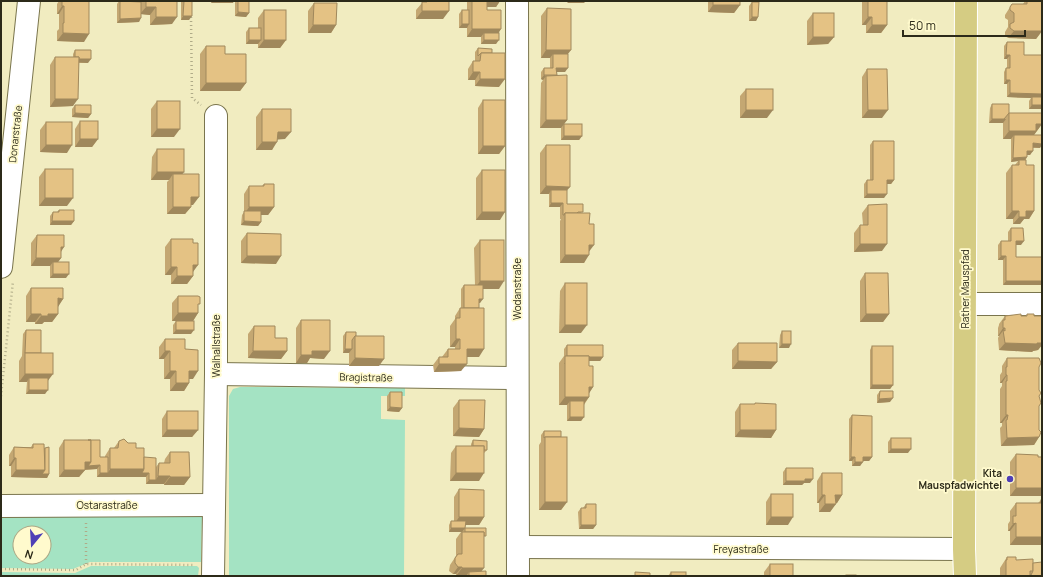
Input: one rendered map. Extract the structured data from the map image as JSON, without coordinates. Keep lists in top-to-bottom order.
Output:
{
  "streets": {
    "main road": ["Rather Mauspfad"],
    "street": [
      "Donarstraße",
      "Wodanstraße",
      "Walhallstraße",
      "Bragistraße",
      "Ostarastraße",
      "Freyastraße"
    ]
  },
  "crossings": [
    ["Wodanstraße", "Bragistraße"],
    ["Wodanstraße", "Freyastraße"],
    ["Rather Mauspfad", "Freyastraße"],
    ["Walhallstraße", "Bragistraße"],
    ["Walhallstraße", "Ostarastraße"]
  ],
  "places": ["Kita Mauspfadwichtel"],
  "scale_bar": "50 m",
  "north": "bottom"
}
